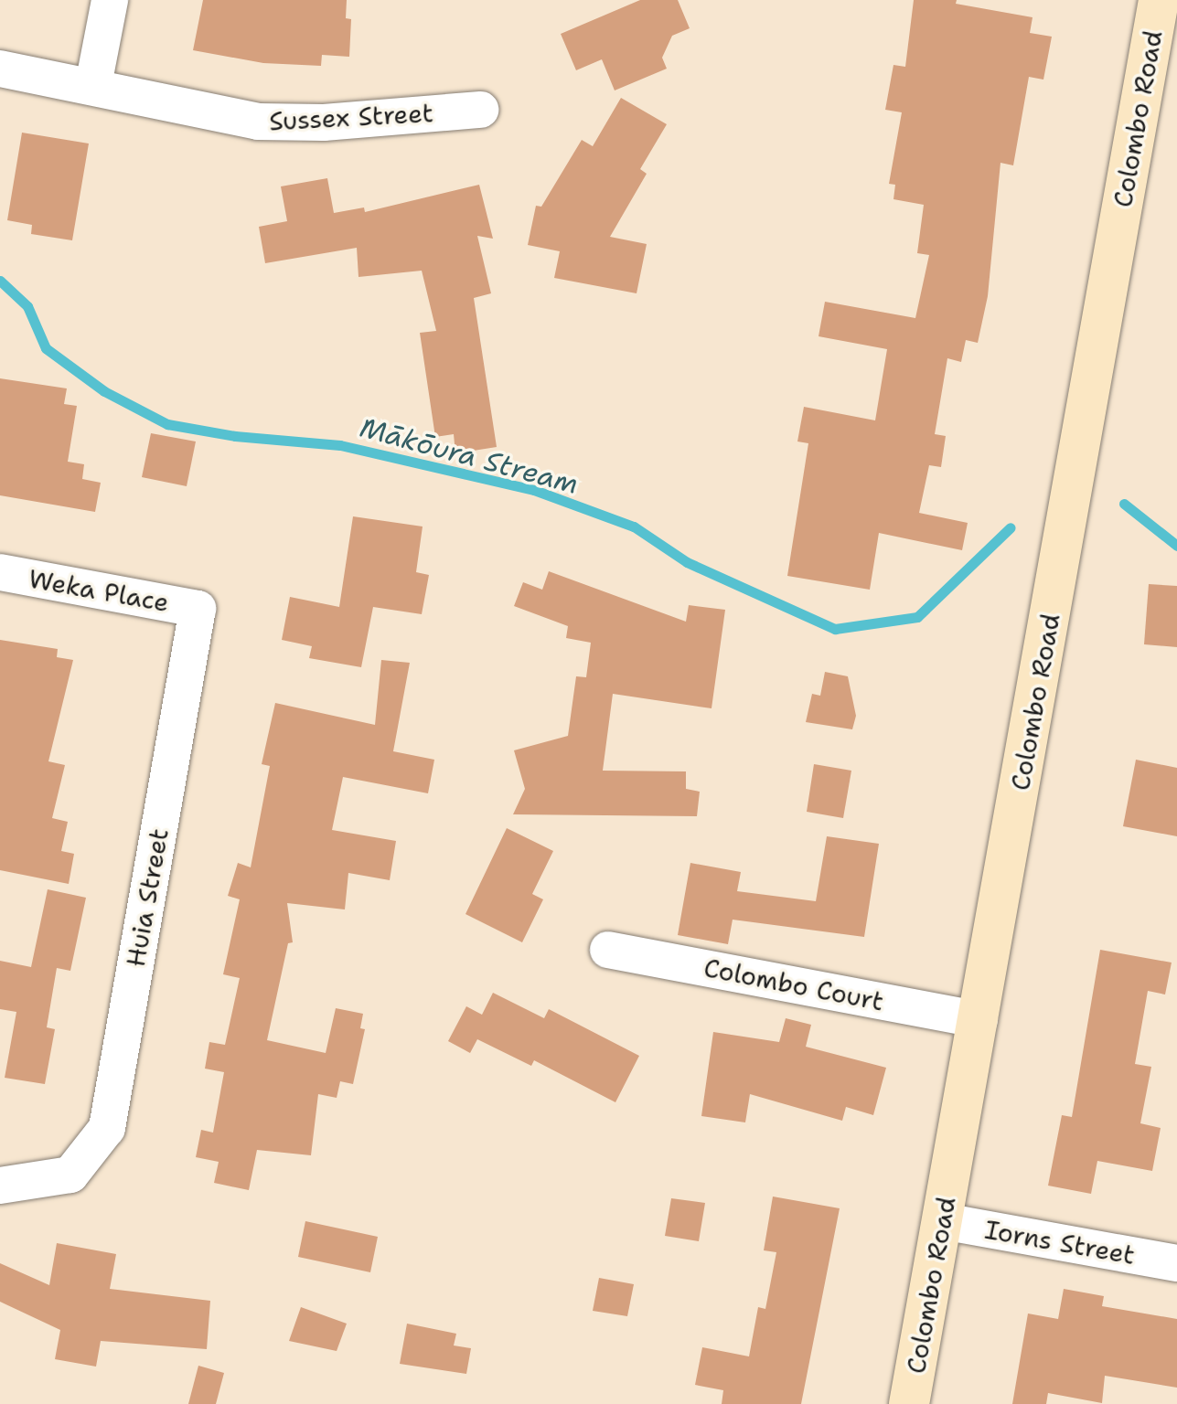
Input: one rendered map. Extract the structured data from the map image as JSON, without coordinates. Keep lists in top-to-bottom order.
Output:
{
  "streets": {
    "street": [
      "Sussex Street",
      "Colombo Road",
      "Weka Place",
      "Huia Street",
      "Colombo Court",
      "Iorns Street"
    ]
  },
  "crossings": [
    ["Colombo Road", "Colombo Court"],
    ["Colombo Road", "Iorns Street"],
    ["Weka Place", "Huia Street"]
  ],
  "water": ["Mākōura Stream"]
}
